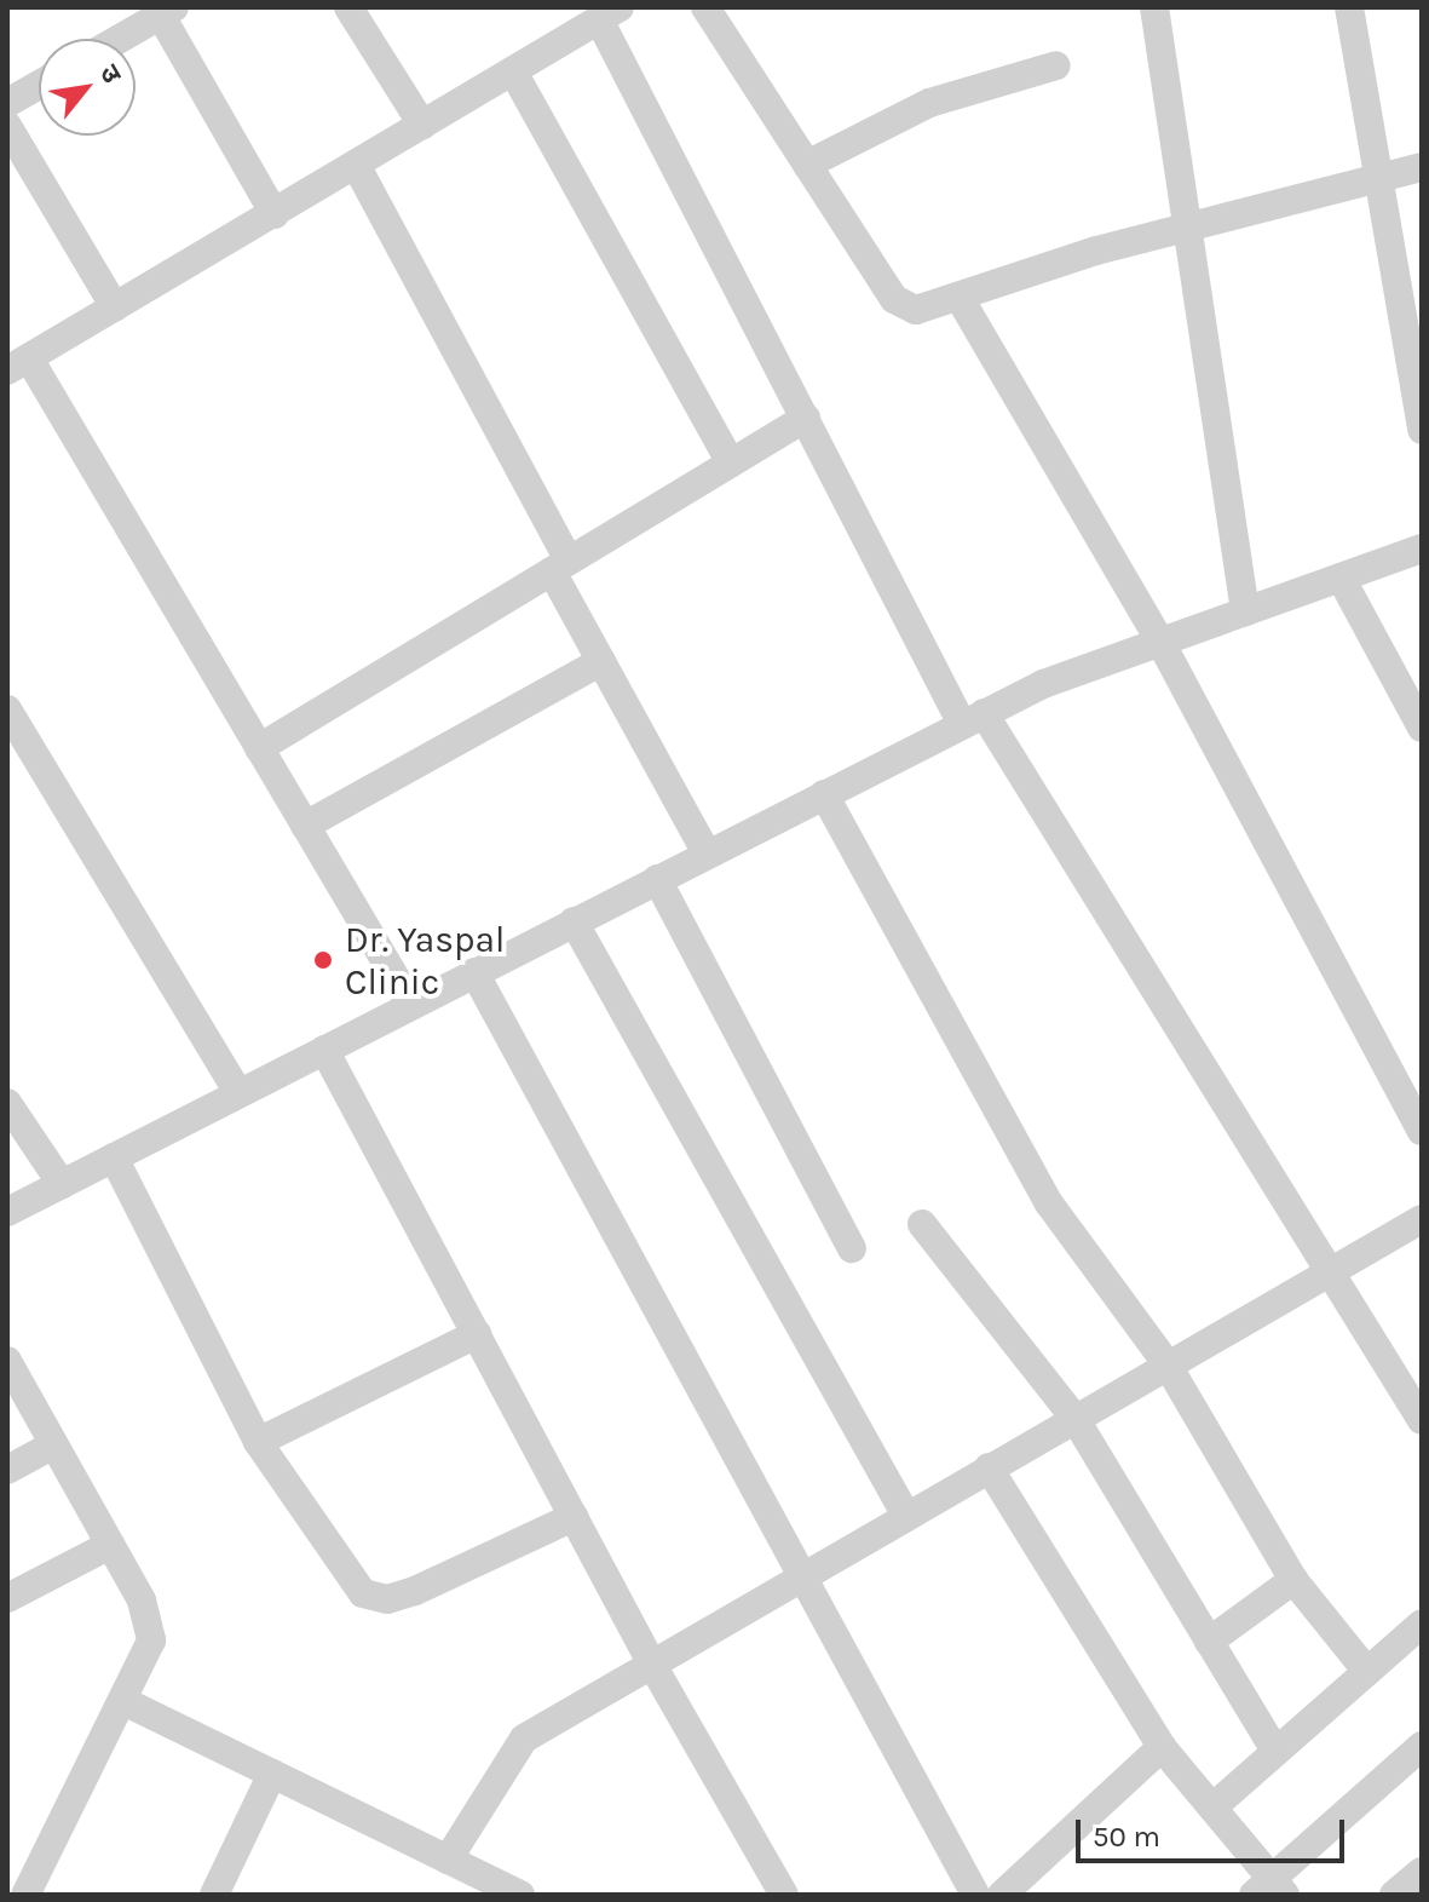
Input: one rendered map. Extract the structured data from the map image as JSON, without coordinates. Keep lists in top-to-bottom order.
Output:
{
  "places": ["Dr. Yaspal Clinic"],
  "scale_bar": "50 m",
  "north": "top right"
}
